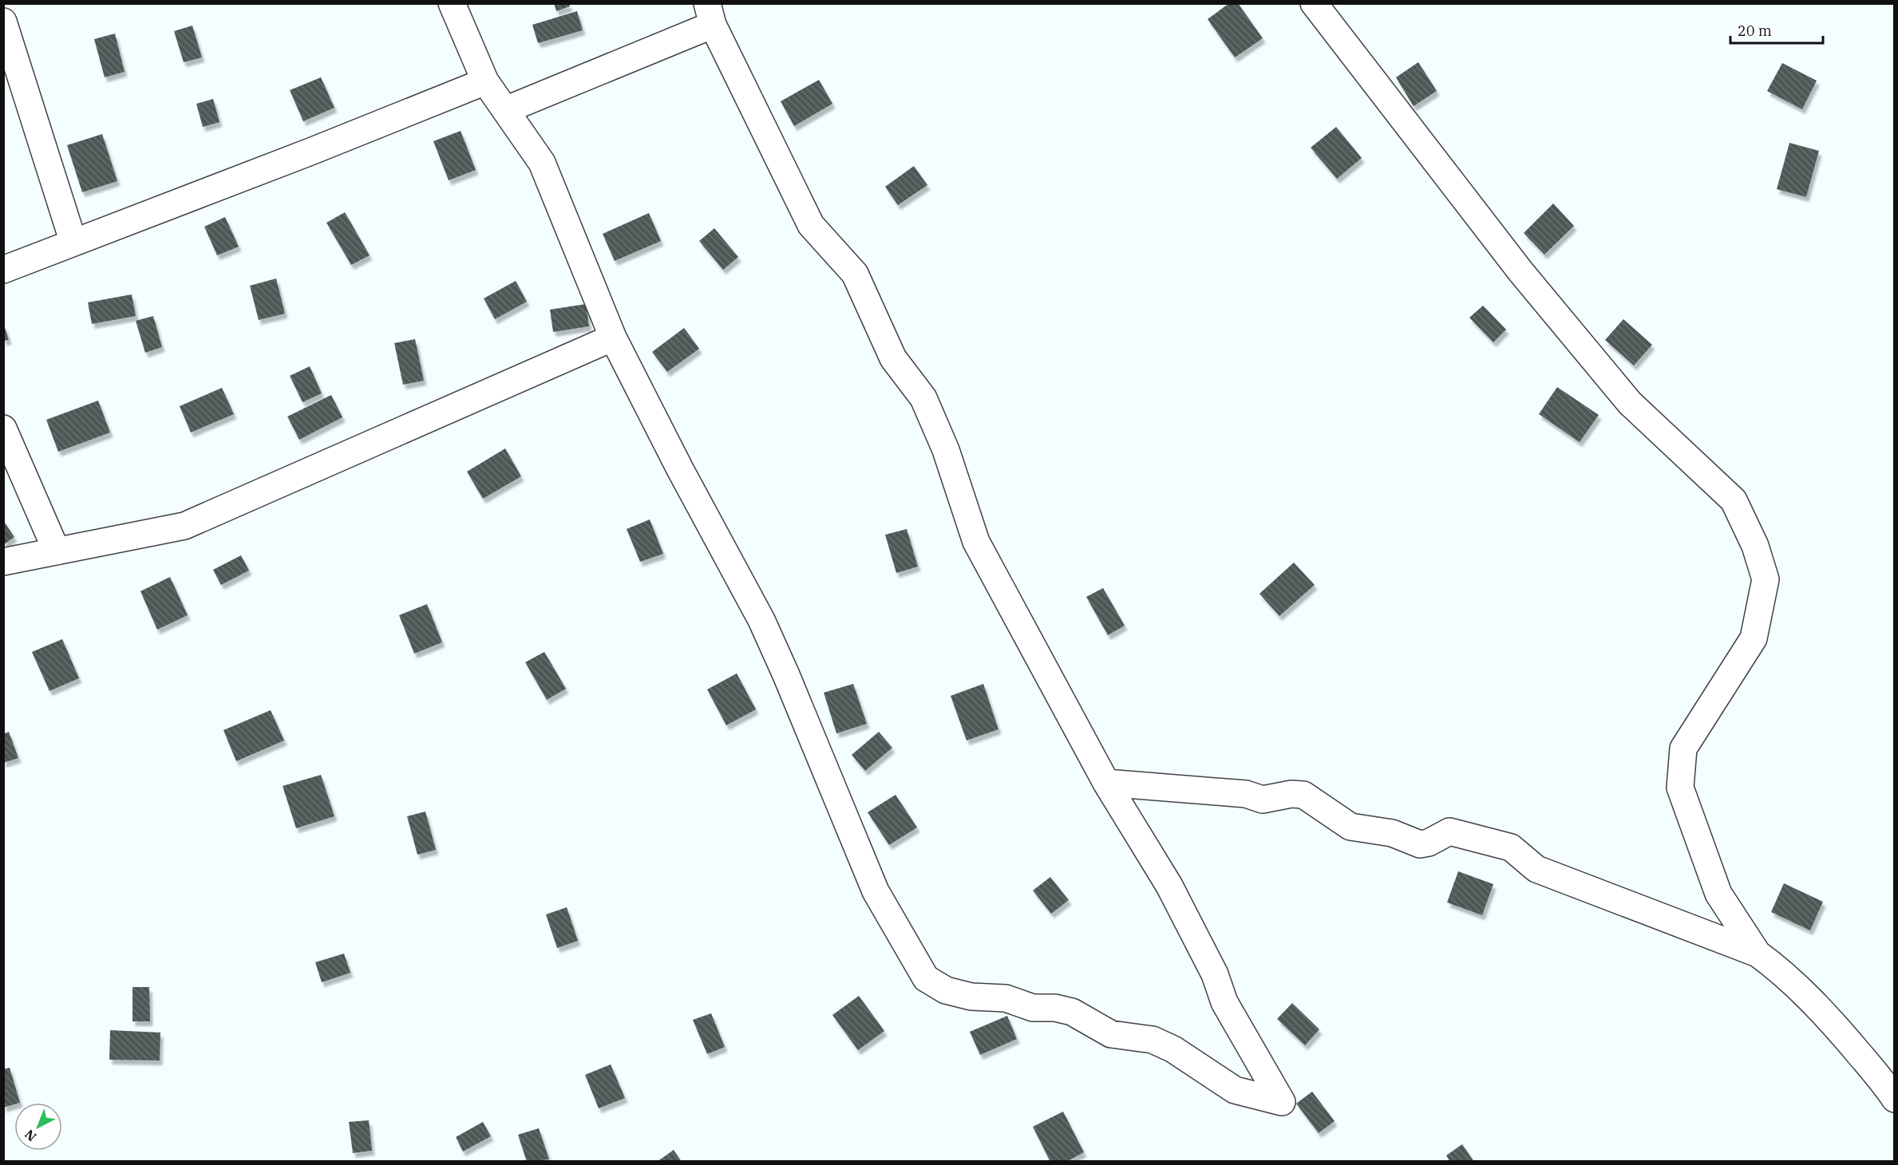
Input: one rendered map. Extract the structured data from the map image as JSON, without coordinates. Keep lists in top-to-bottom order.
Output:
{
  "scale_bar": "20 m",
  "north": "bottom left"
}
